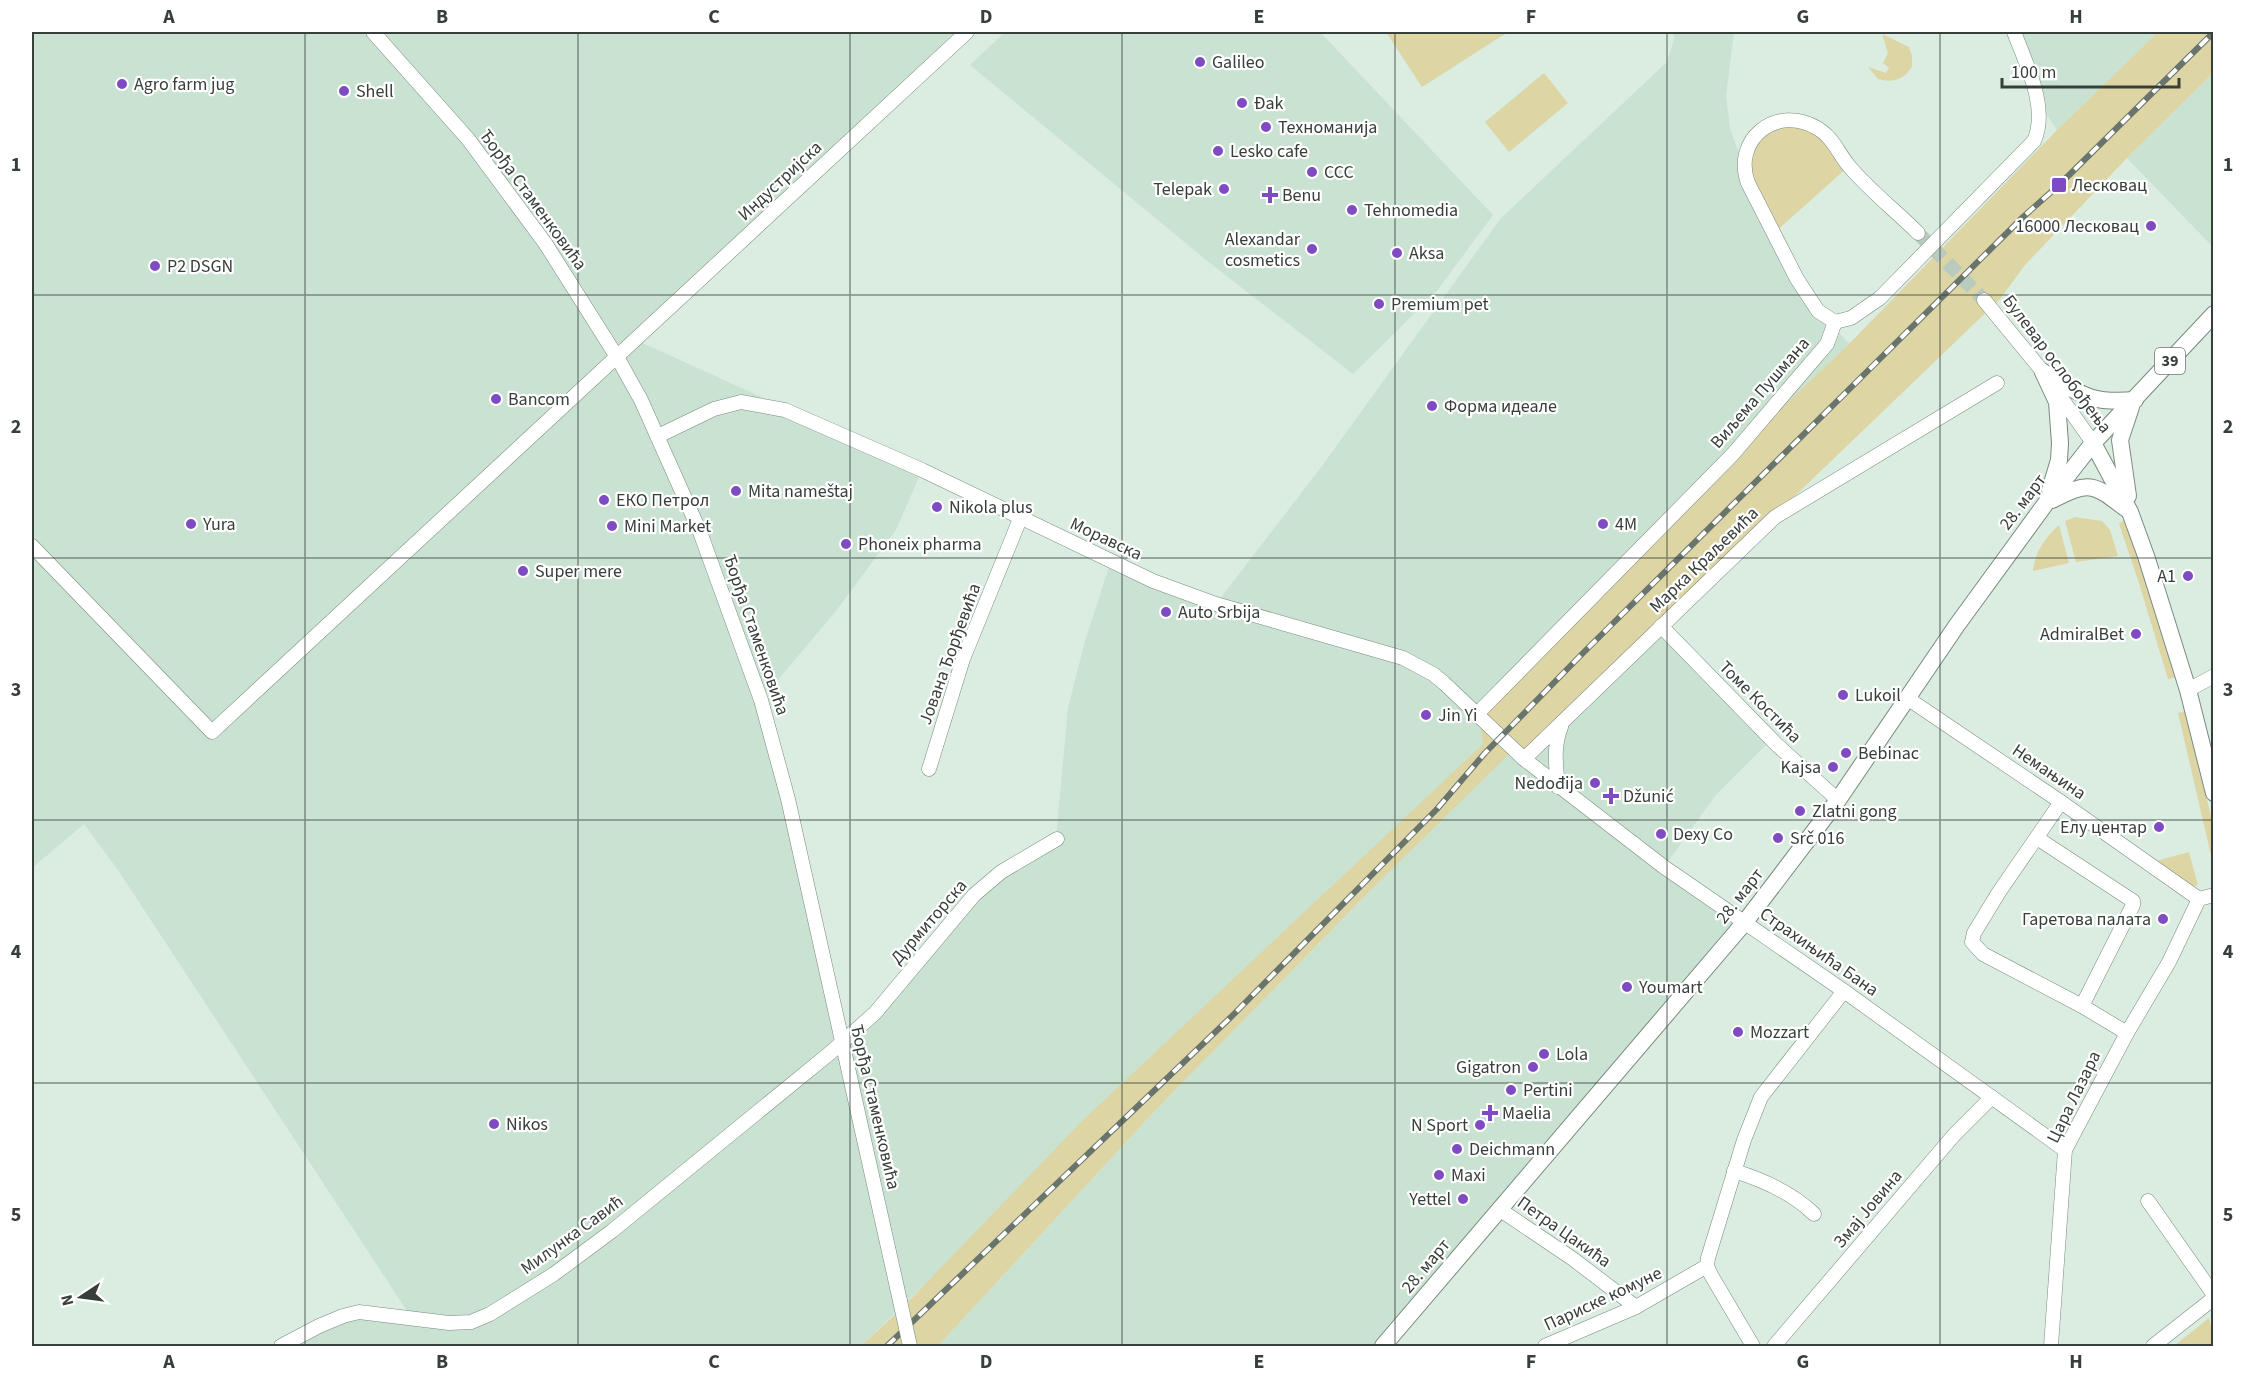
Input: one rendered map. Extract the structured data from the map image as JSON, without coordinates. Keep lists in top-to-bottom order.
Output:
{
  "streets": {
    "main road": ["39", "Булевар ослобођења", "28. март"],
    "street": [
      "Индустријска",
      "Ђорђа Стаменковића",
      "Виљема Пушмана",
      "Моравска",
      "Марка Краљевића",
      "Јована Ђорђевића",
      "Томе Костића",
      "Немањина",
      "Дурмиторска",
      "Страхињића Бана",
      "Цара Лазара",
      "Змај Јовина",
      "Петра Цакића",
      "Милунка Савић",
      "Париске комуне"
    ]
  },
  "crossings": [
    ["Индустријска", "Ђорђа Стаменковића"],
    ["Ђорђа Стаменковића", "Моравска"],
    ["Ђорђа Стаменковића", "Дурмиторска"],
    ["Ђорђа Стаменковића", "Милунка Савић"],
    ["39", "Булевар ослобођења"],
    ["39", "28. март"],
    ["Булевар ослобођења", "28. март"],
    ["Виљема Пушмана", "Моравска"],
    ["28. март", "Томе Костића"],
    ["28. март", "Немањина"],
    ["28. март", "Страхињића Бана"],
    ["28. март", "Петра Цакића"],
    ["Моравска", "Марка Краљевића"],
    ["Моравска", "Јована Ђорђевића"],
    ["Моравска", "Страхињића Бана"],
    ["Марка Краљевића", "Томе Костића"],
    ["Марка Краљевића", "Страхињића Бана"],
    ["Немањина", "Цара Лазара"],
    ["Дурмиторска", "Милунка Савић"],
    ["Страхињића Бана", "Цара Лазара"],
    ["Страхињића Бана", "Змај Јовина"],
    ["Петра Цакића", "Париске комуне"]
  ],
  "places": {
    "other": [
      "Galileo",
      "Agro farm jug",
      "Shell",
      "Đak",
      "Техноманија",
      "Lesko cafe",
      "CCC",
      "Telepak",
      "Tehnomedia",
      "16000 Лесковац",
      "Alexandar cosmetics",
      "Aksa",
      "P2 DSGN",
      "Premium pet",
      "Bancom",
      "Форма идеале",
      "Mita nameštaj",
      "ЕКО Петрол",
      "Nikola plus",
      "Yura",
      "4M",
      "Mini Market",
      "Phoneix pharma",
      "Super mere",
      "A1",
      "Auto Srbija",
      "AdmiralBet",
      "Lukoil",
      "Jin Yi",
      "Bebinac",
      "Kajsa",
      "Nedođija",
      "Zlatni gong",
      "Елу центар",
      "Dexy Co",
      "Srč 016",
      "Гаретова палата",
      "Youmart",
      "Mozzart",
      "Lola",
      "Gigatron",
      "Pertini",
      "Nikos",
      "N Sport",
      "Deichmann",
      "Maxi",
      "Yettel"
    ],
    "transit": ["Лесковац"],
    "health": ["Benu", "Džunić", "Maelia"]
  },
  "scale_bar": "100 m",
  "north": "left",
  "grid": {
    "columns": [
      "A",
      "B",
      "C",
      "D",
      "E",
      "F",
      "G",
      "H"
    ],
    "rows": [
      "1",
      "2",
      "3",
      "4",
      "5"
    ]
  }
}
